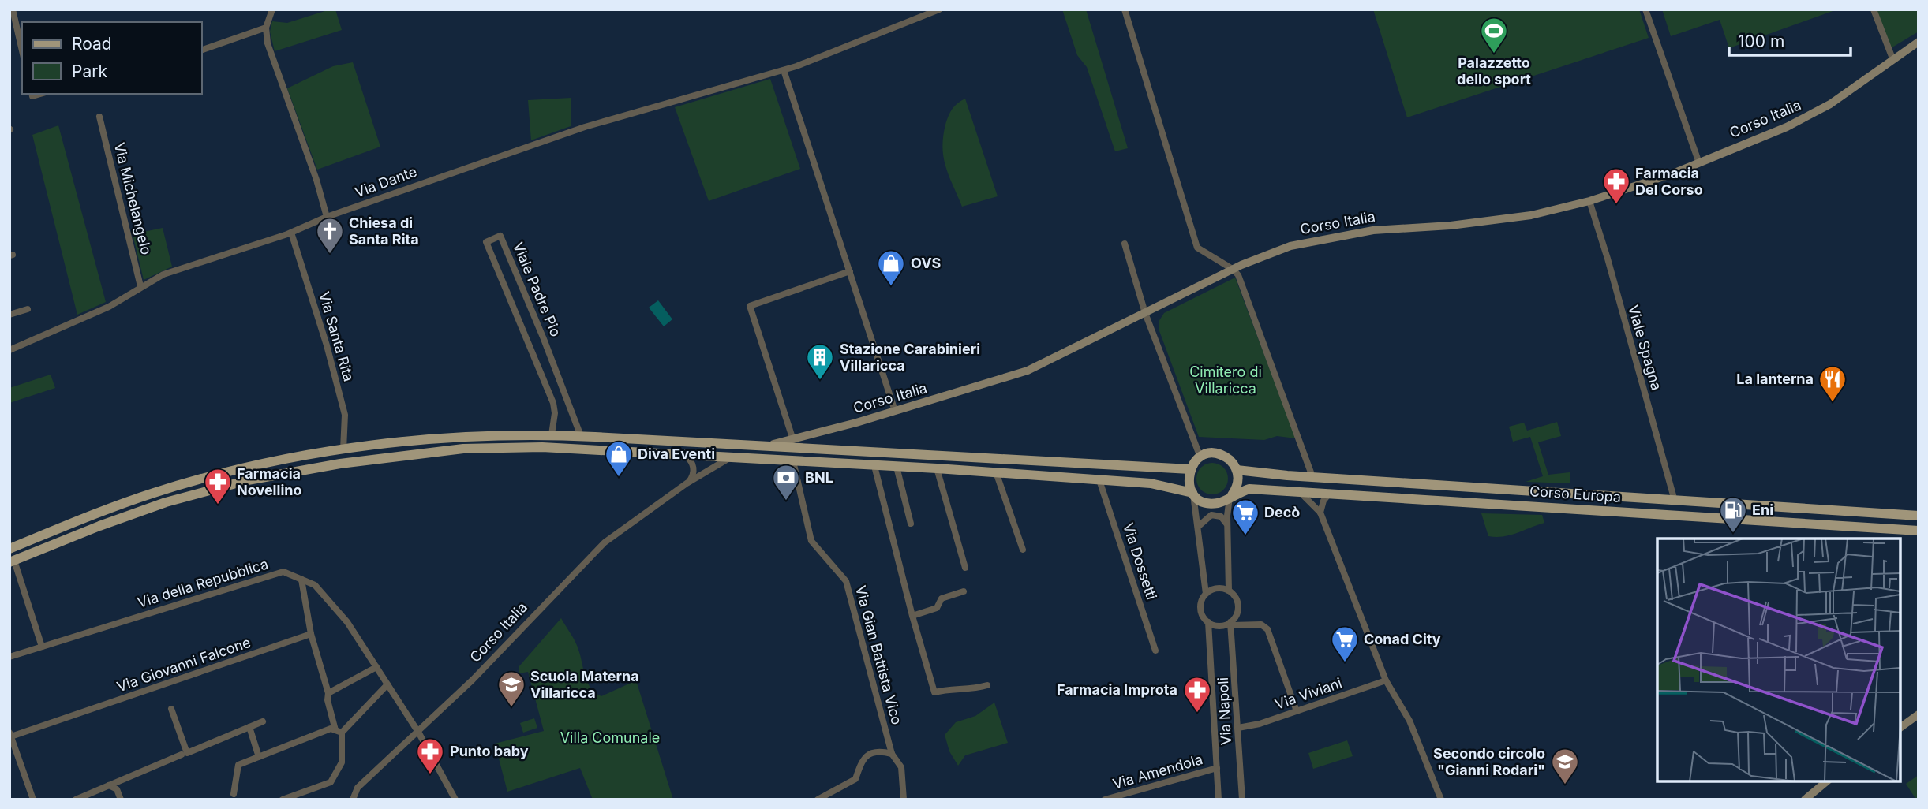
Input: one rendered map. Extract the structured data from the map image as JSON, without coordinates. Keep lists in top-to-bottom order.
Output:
{
  "streets": {
    "main road": ["Corso Europa"],
    "street": [
      "Corso Italia",
      "Via Dante",
      "Via Michelangelo",
      "Viale Padre Pio",
      "Via Santa Rita",
      "Viale Spagna",
      "Via Dossetti",
      "Via della Repubblica",
      "Via Gian Battista Vico",
      "Via Giovanni Falcone",
      "Via Viviani",
      "Via Napoli",
      "Via Amendola"
    ]
  },
  "crossings": [
    ["Corso Italia", "Viale Spagna"],
    ["Corso Italia", "Via della Repubblica"],
    ["Via Dante", "Via Michelangelo"],
    ["Via Dante", "Via Santa Rita"],
    ["Viale Spagna", "Corso Europa"],
    ["Via Viviani", "Via Napoli"],
    ["Via Napoli", "Via Amendola"]
  ],
  "parks": ["Cimitero di Villaricca", "Villa Comunale"],
  "places": {
    "sports": ["Palazzetto dello sport"],
    "pharmacy": [
      "Farmacia Del Corso",
      "Farmacia Novellino",
      "Farmacia Improta",
      "Punto baby"
    ],
    "church": ["Chiesa di Santa Rita"],
    "shop": ["OVS", "Diva Eventi"],
    "building": ["Stazione Carabinieri Villaricca"],
    "restaurant": ["La lanterna"],
    "bank": ["BNL"],
    "fuel station": ["Eni"],
    "supermarket": ["Decò", "Conad City"],
    "school or university": ["Scuola Materna Villaricca", "Secondo circolo \"Gianni Rodari\""]
  },
  "legend": ["Road", "Park"],
  "scale_bar": "100 m"
}
